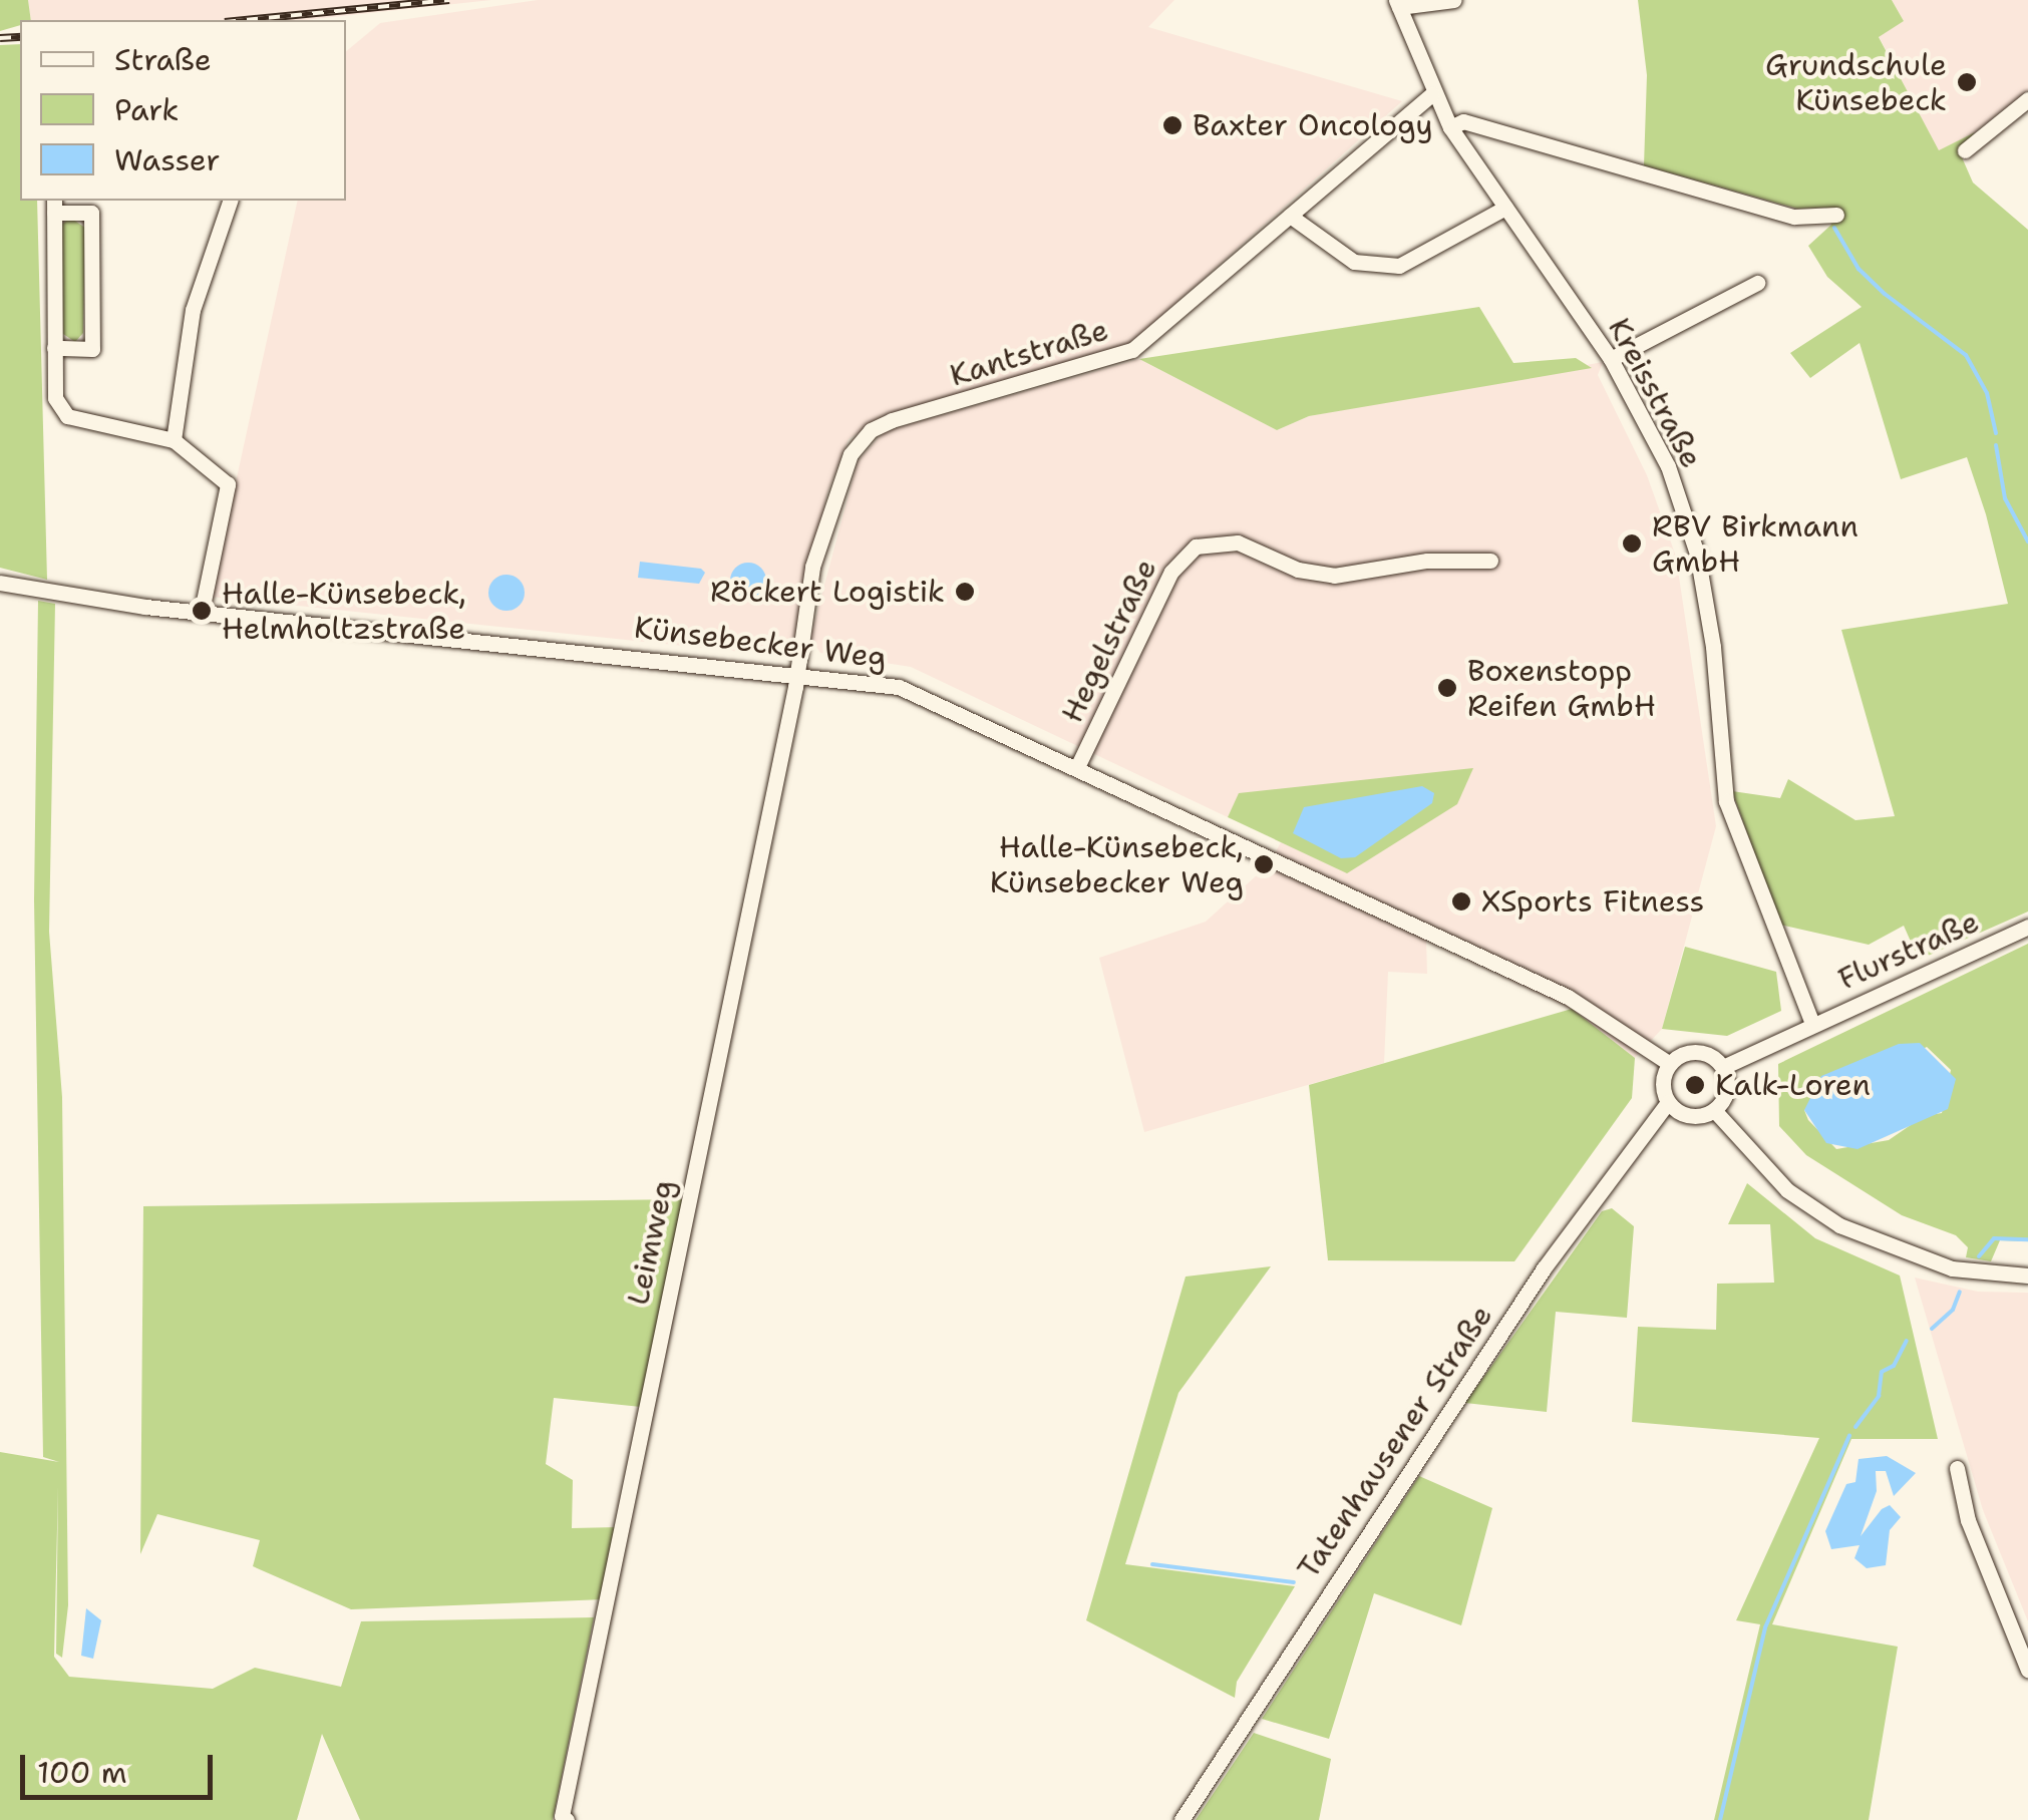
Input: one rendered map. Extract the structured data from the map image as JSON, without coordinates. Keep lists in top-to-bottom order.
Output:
{
  "streets": {
    "street": [
      "Kantstraße",
      "Kreisstraße",
      "Hegelstraße",
      "Künsebecker Weg",
      "Flurstraße",
      "Leimweg",
      "Tatenhausener Straße"
    ]
  },
  "crossings": [
    ["Kantstraße", "Kreisstraße"],
    ["Kantstraße", "Künsebecker Weg"],
    ["Kantstraße", "Leimweg"],
    ["Kreisstraße", "Flurstraße"],
    ["Hegelstraße", "Künsebecker Weg"],
    ["Künsebecker Weg", "Leimweg"],
    ["Künsebecker Weg", "Tatenhausener Straße"]
  ],
  "places": [
    "Grundschule Künsebeck",
    "Baxter Oncology",
    "RBV Birkmann GmbH",
    "Röckert Logistik",
    "Halle-Künsebeck, Helmholtzstraße",
    "Boxenstopp Reifen GmbH",
    "Halle-Künsebeck, Künsebecker Weg",
    "XSports Fitness",
    "Kalk-Loren"
  ],
  "legend": ["Straße", "Park", "Wasser"],
  "scale_bar": "100 m"
}
